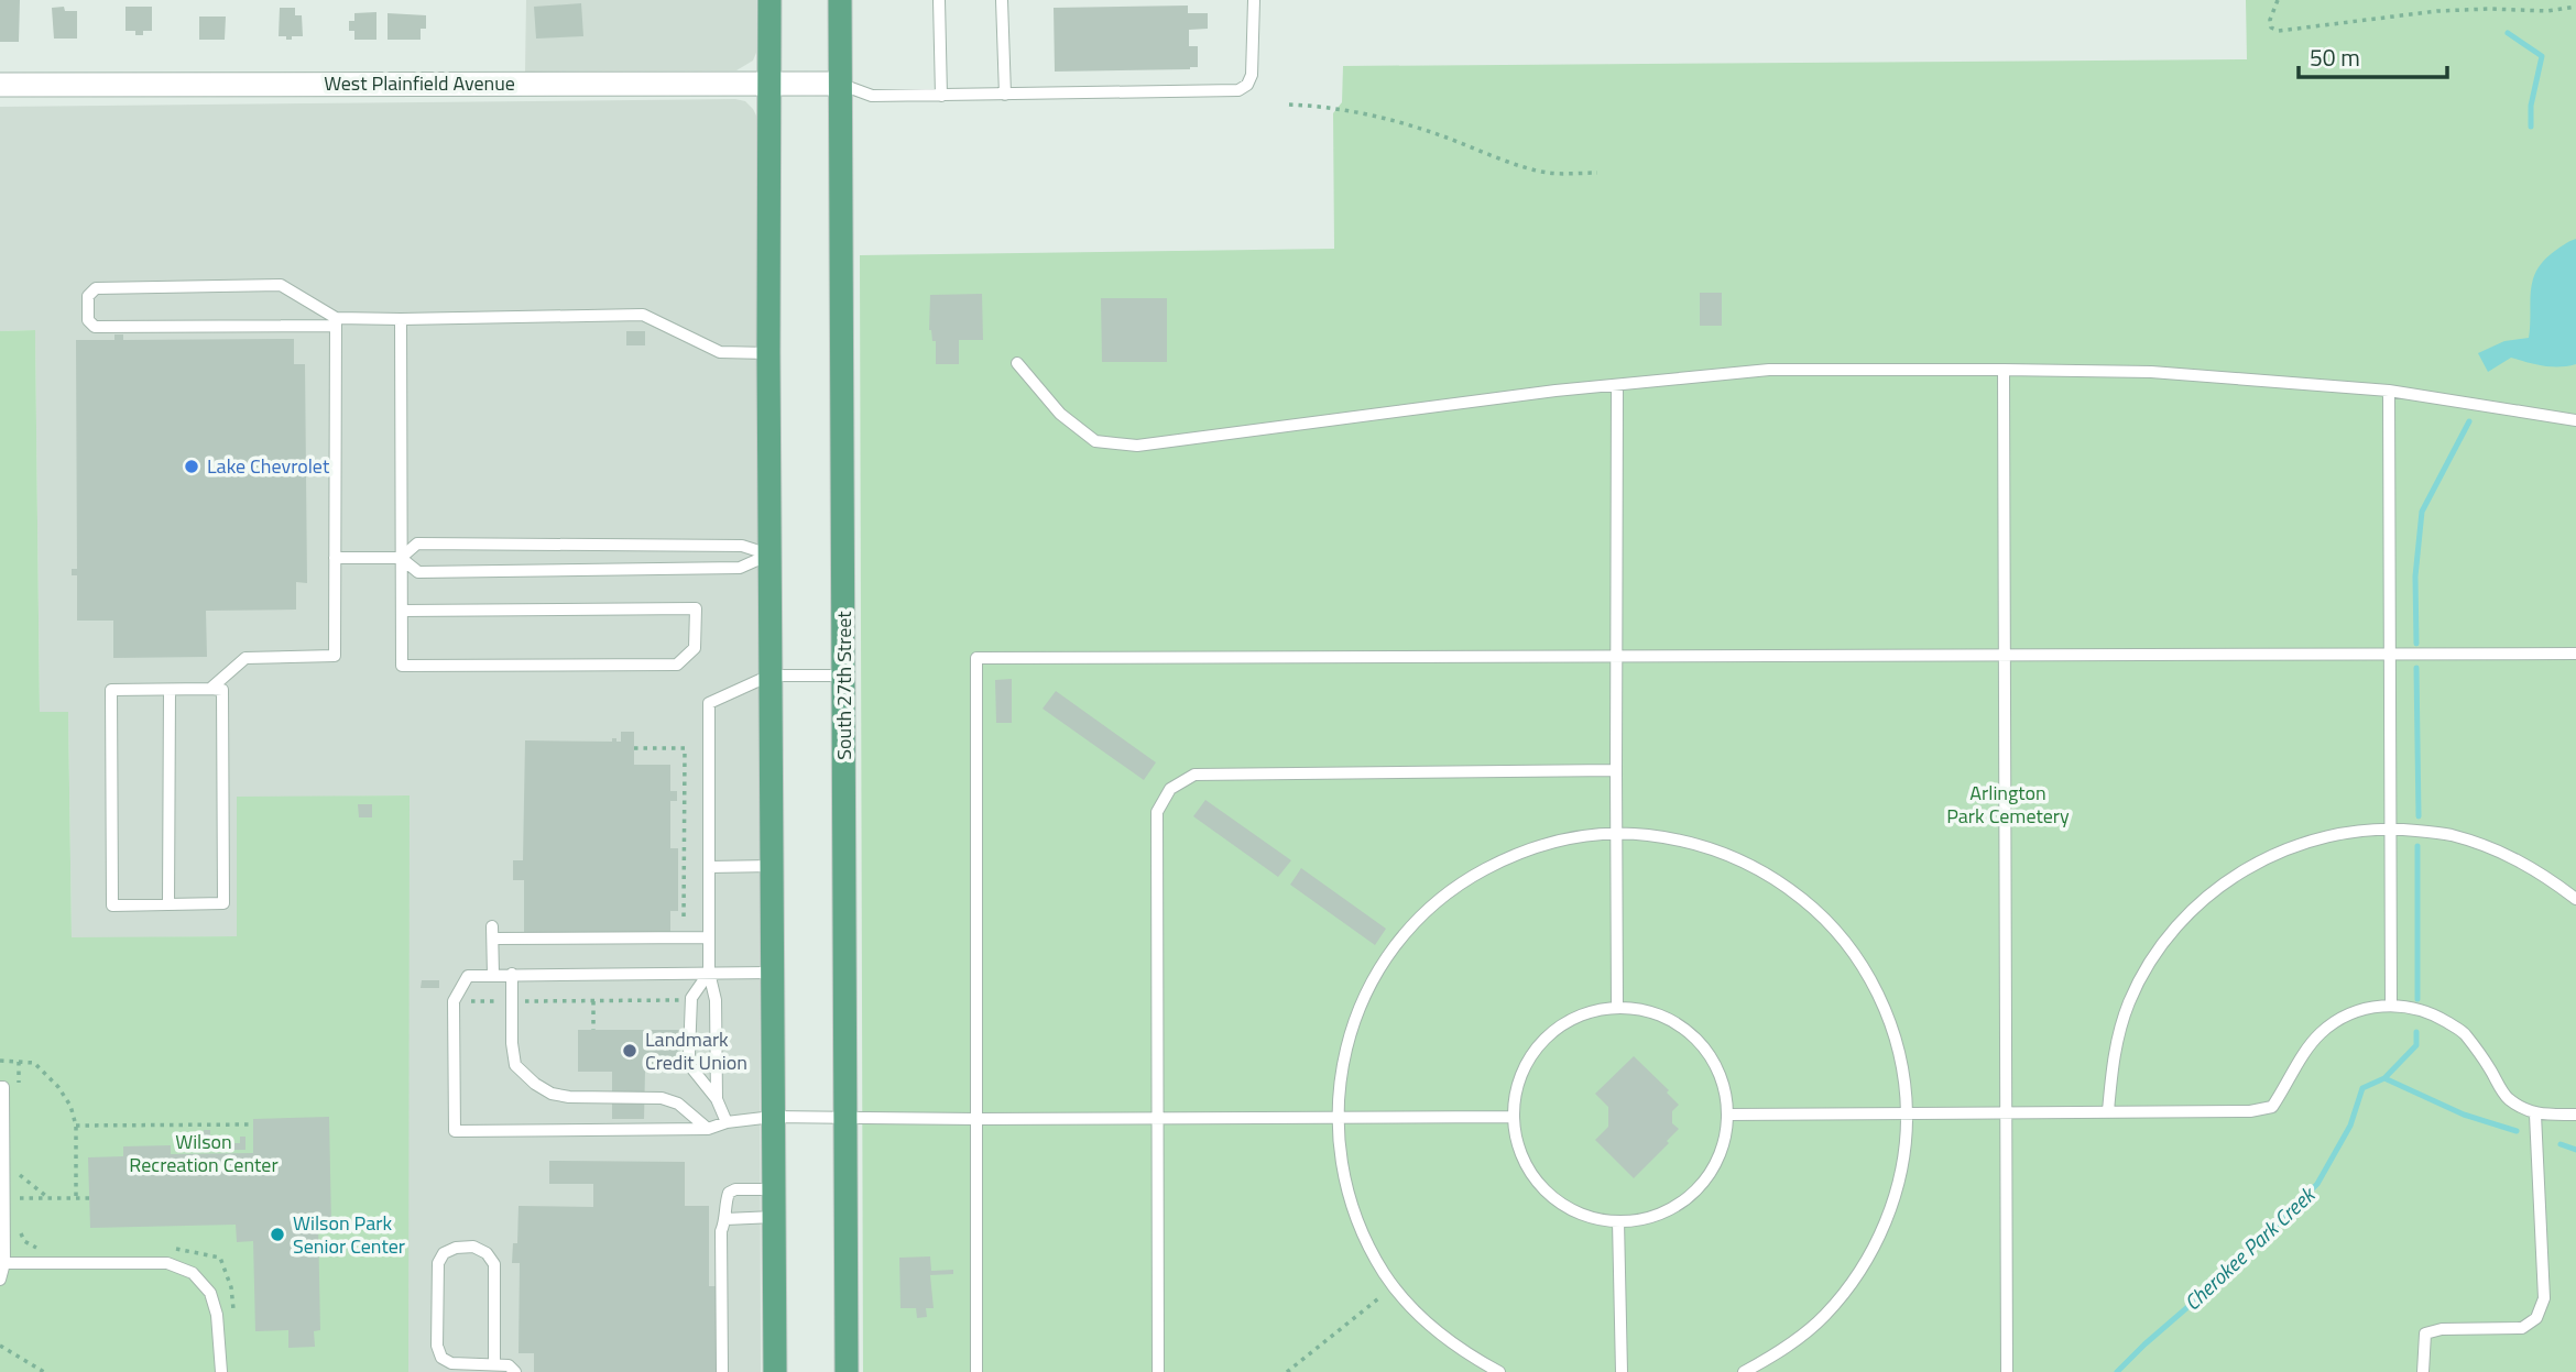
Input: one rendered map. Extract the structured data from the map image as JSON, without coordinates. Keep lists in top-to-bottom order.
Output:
{
  "streets": {
    "main road": ["South 27th Street"],
    "street": ["West Plainfield Avenue"]
  },
  "crossings": [
    ["West Plainfield Avenue", "South 27th Street"]
  ],
  "water": ["Cherokee Park Creek"],
  "parks": ["Arlington Park Cemetery", "Wilson Recreation Center"],
  "places": ["Lake Chevrolet", "Landmark Credit Union", "Wilson Park Senior Center"],
  "scale_bar": "50 m"
}
